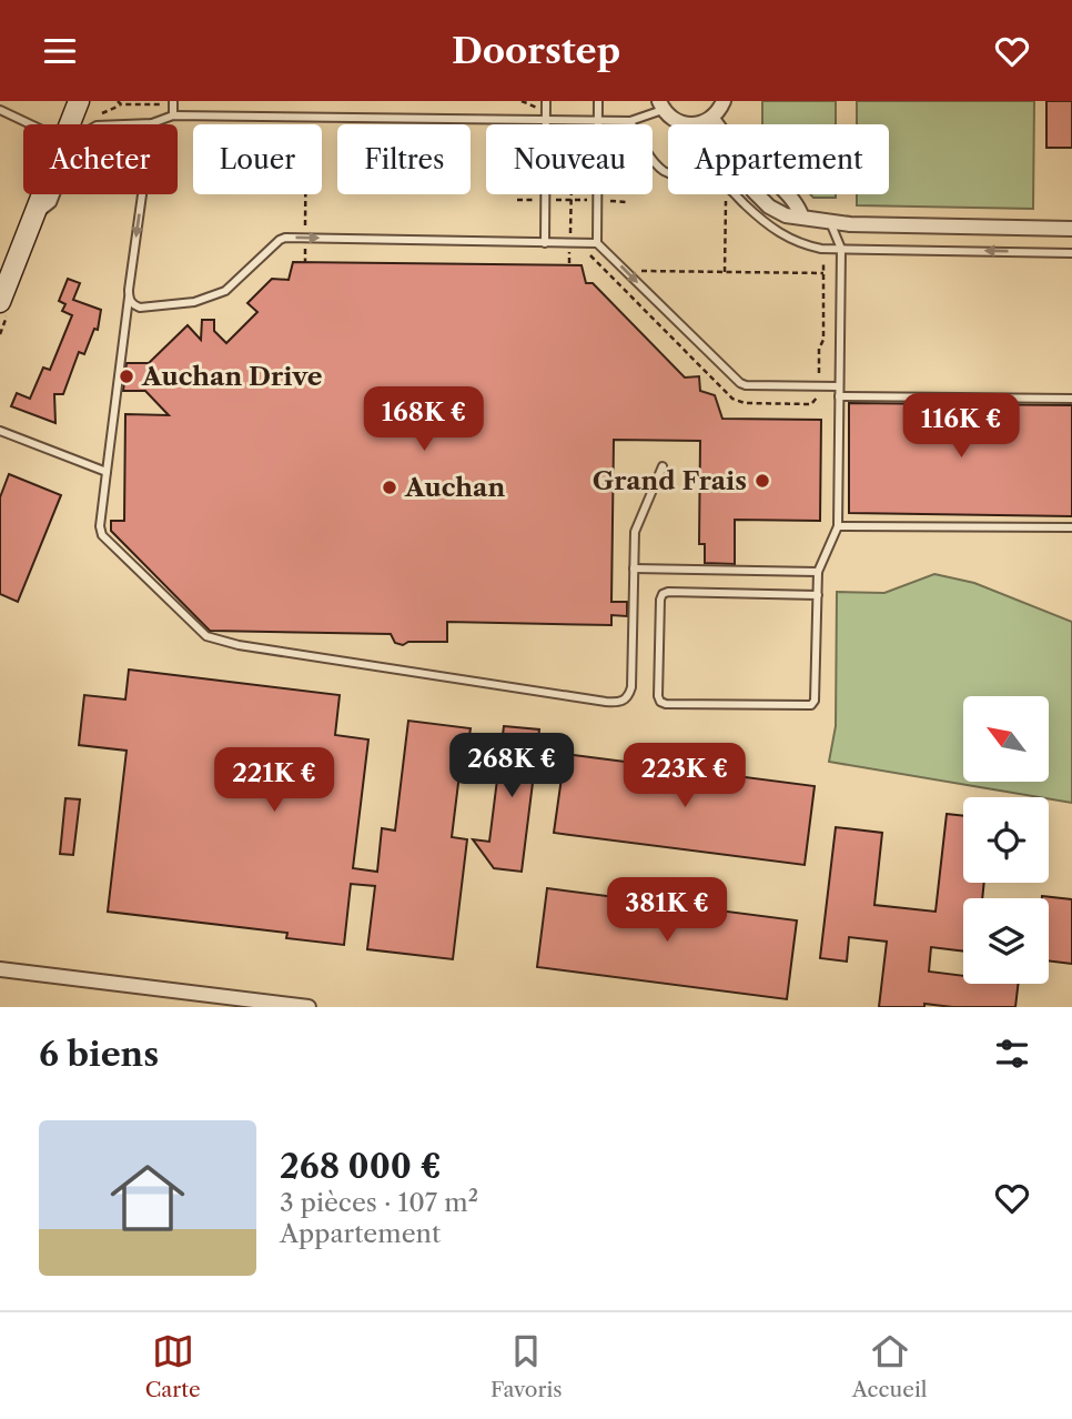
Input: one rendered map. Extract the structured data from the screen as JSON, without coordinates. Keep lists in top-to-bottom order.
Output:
{
  "places": ["Auchan Drive", "Grand Frais", "Auchan"],
  "north": "top left",
  "page": {
    "header": "Doorstep",
    "chip": [
      "Acheter",
      "Louer",
      "Filtres",
      "Nouveau",
      "Appartement"
    ],
    "price": [
      "168K €",
      "116K €",
      "268K €",
      "223K €",
      "221K €",
      "381K €"
    ],
    "heading": "6 biens",
    "list": [
      {
        "name": "268 000 €",
        "note": "3 pièces · 107 m² · Appartement"
      }
    ],
    "tabs": ["Carte", "Favoris", "Accueil"]
  }
}
